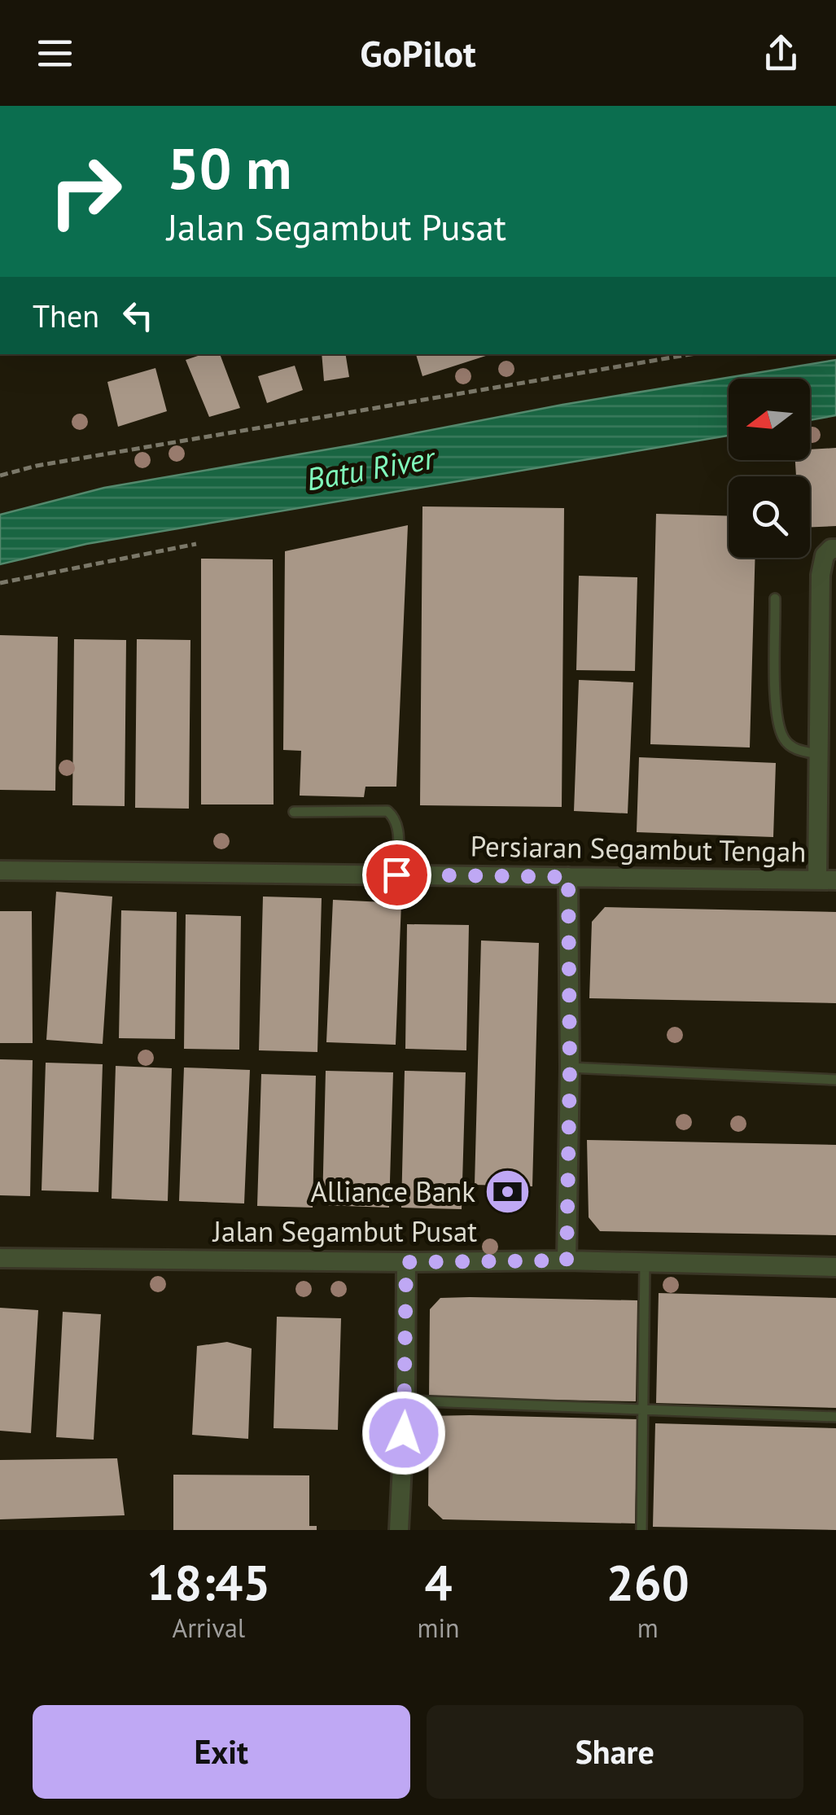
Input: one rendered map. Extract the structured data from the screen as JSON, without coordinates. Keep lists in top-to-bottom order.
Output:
{
  "streets": {
    "street": ["Persiaran Segambut Tengah", "Jalan Segambut Pusat"]
  },
  "water": ["Batu River"],
  "places": {
    "bank": ["Alliance Bank"]
  },
  "north": "left",
  "page": {
    "header": "GoPilot",
    "turn": ["50 m", "Jalan Segambut Pusat"],
    "then": "Then",
    "eta": [
      "18:45",
      "Arrival",
      "4",
      "min",
      "260",
      "m"
    ],
    "buttons": ["Exit", "Share"]
  }
}
